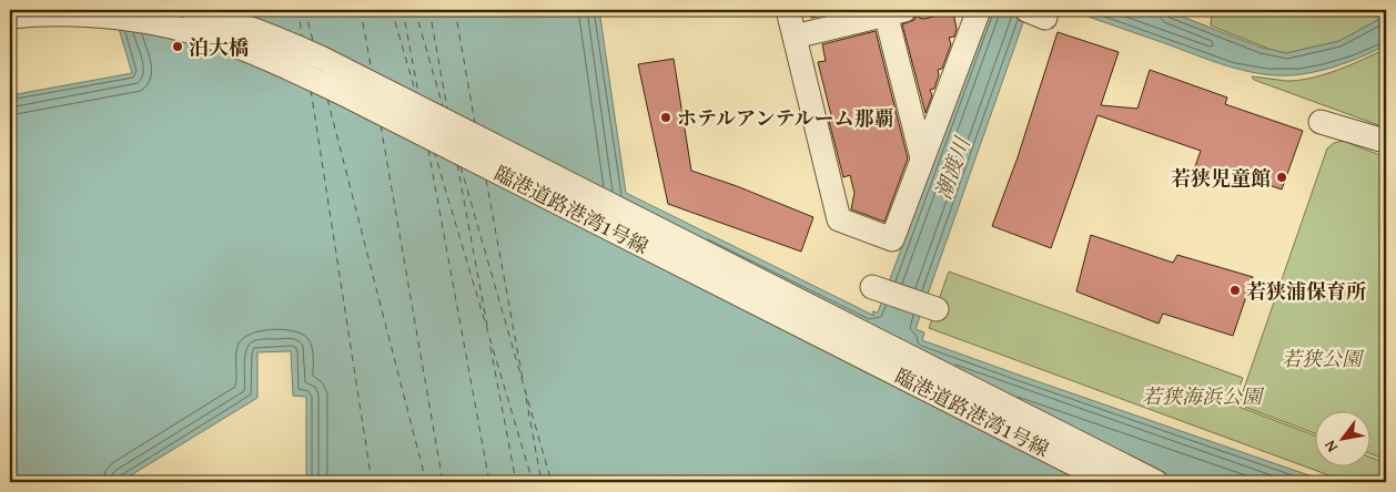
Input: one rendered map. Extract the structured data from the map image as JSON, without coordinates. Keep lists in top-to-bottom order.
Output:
{
  "streets": {
    "street": ["臨港道路港湾1号線"]
  },
  "water": ["潮渡川"],
  "parks": ["若狭公園", "若狭海浜公園"],
  "places": [
    "泊大橋",
    "ホテルアンテルーム那覇",
    "若狭児童館",
    "若狭浦保育所"
  ],
  "north": "bottom left"
}
